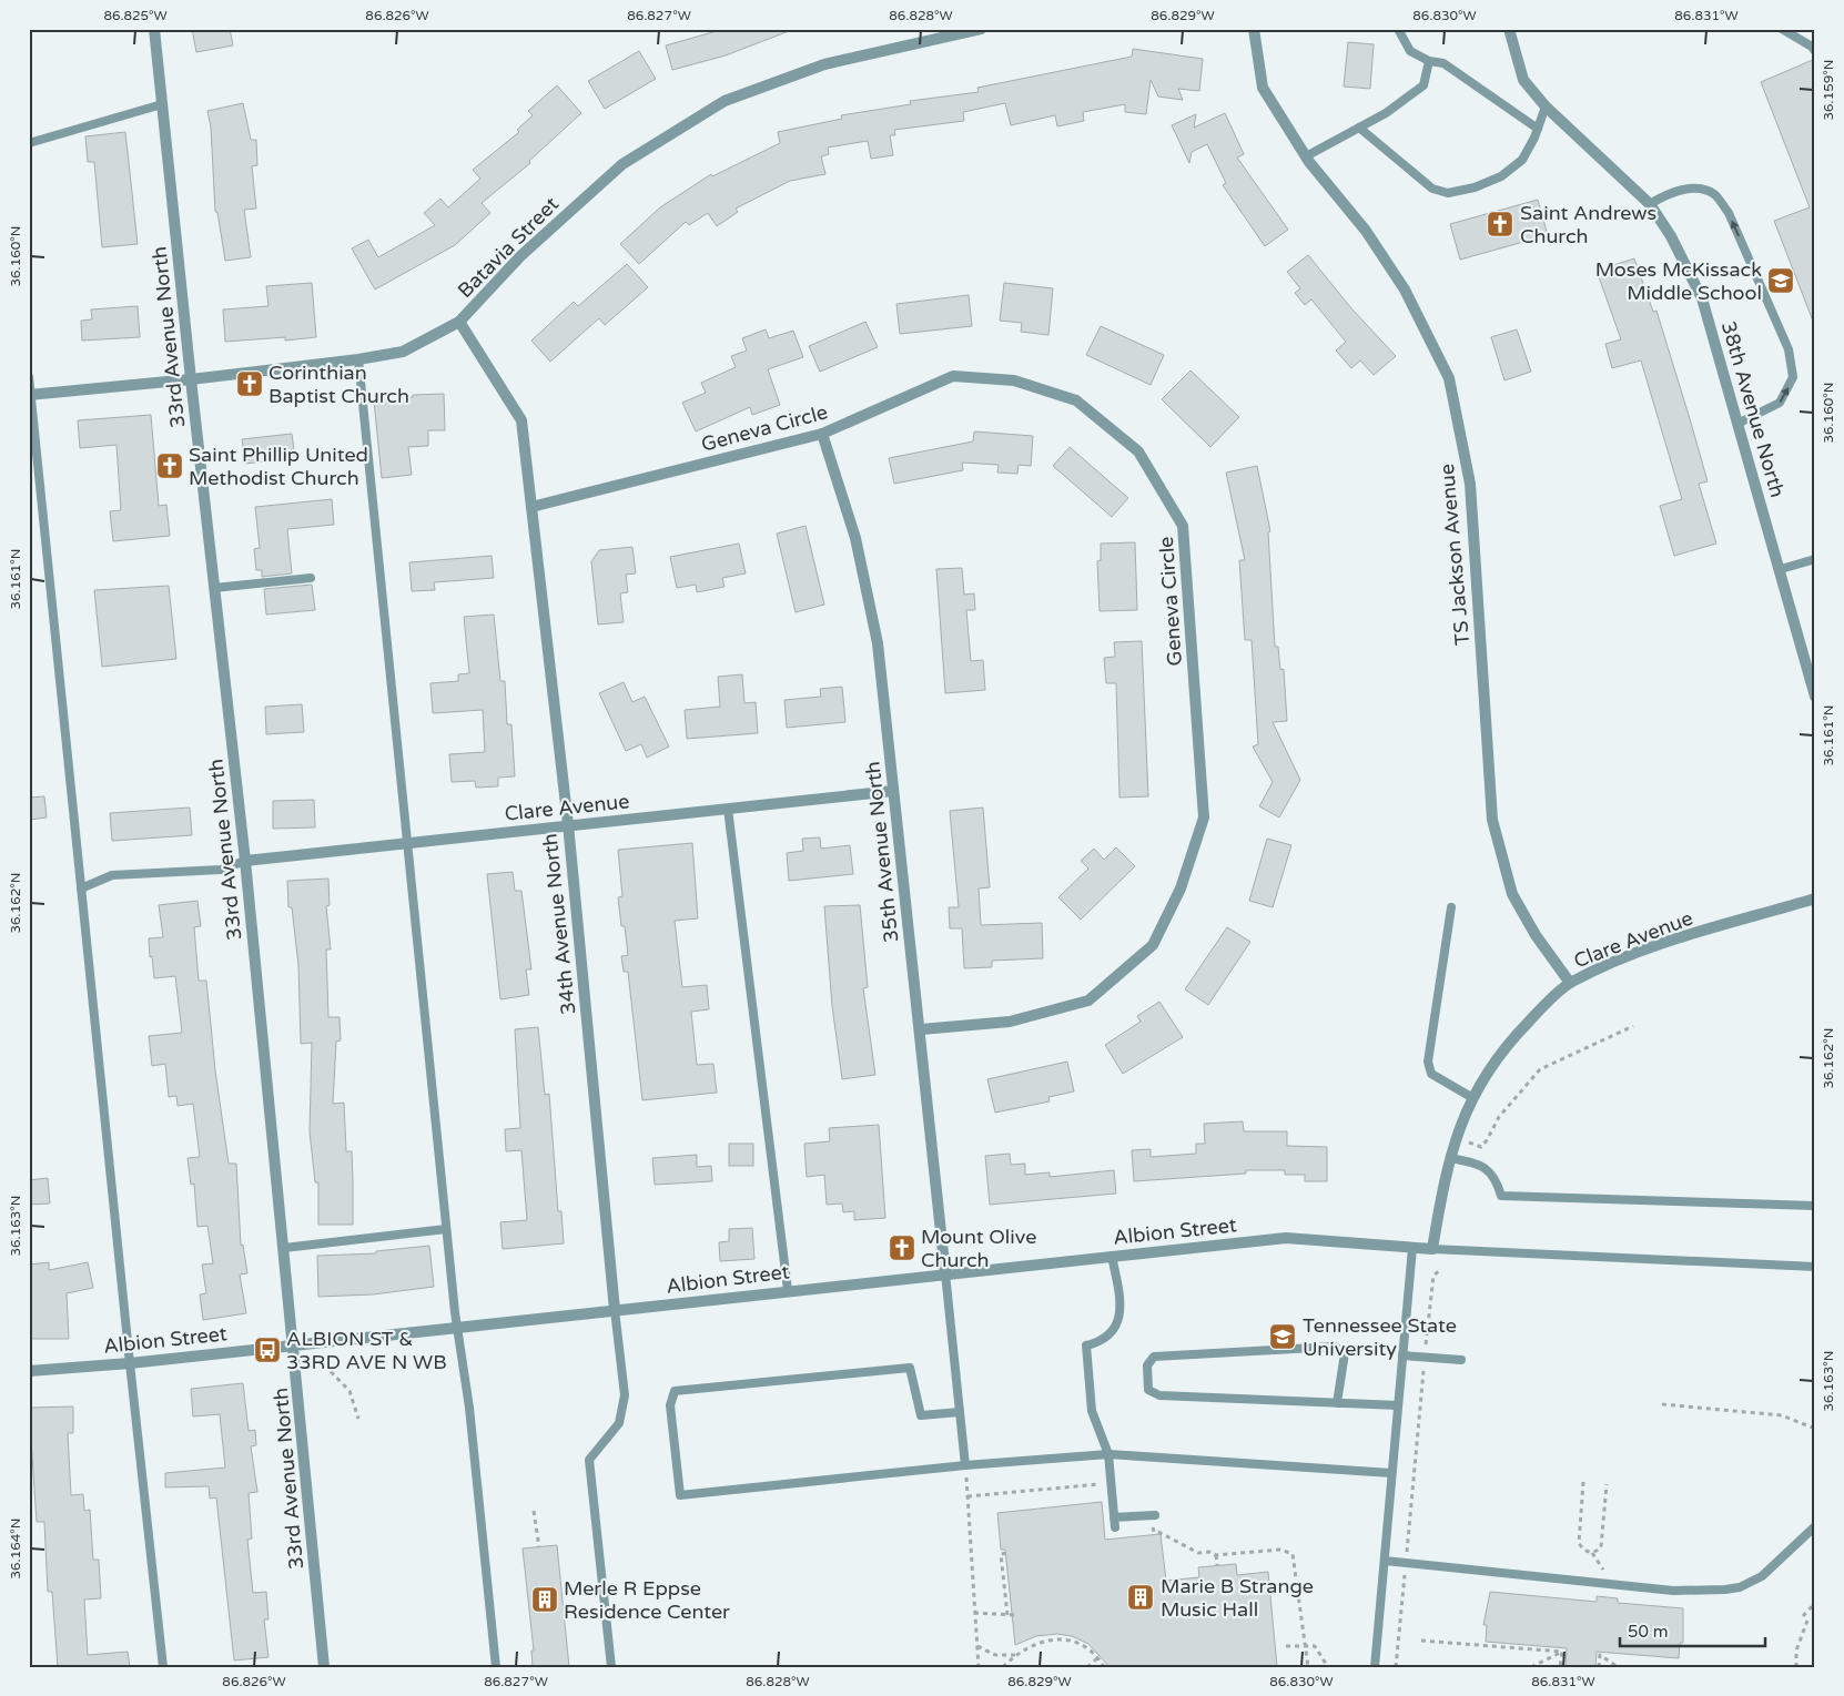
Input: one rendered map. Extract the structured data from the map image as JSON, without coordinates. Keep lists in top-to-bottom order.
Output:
{
  "streets": {
    "street": [
      "Batavia Street",
      "33rd Avenue North",
      "38th Avenue North",
      "Geneva Circle",
      "TS Jackson Avenue",
      "Clare Avenue",
      "35th Avenue North",
      "34th Avenue North",
      "Albion Street"
    ]
  },
  "crossings": [
    ["Batavia Street", "33rd Avenue North"],
    ["Batavia Street", "34th Avenue North"],
    ["33rd Avenue North", "Clare Avenue"],
    ["33rd Avenue North", "Albion Street"],
    ["Geneva Circle", "35th Avenue North"],
    ["Geneva Circle", "34th Avenue North"],
    ["TS Jackson Avenue", "Clare Avenue"],
    ["Clare Avenue", "35th Avenue North"],
    ["Clare Avenue", "34th Avenue North"],
    ["Clare Avenue", "Albion Street"],
    ["35th Avenue North", "Albion Street"],
    ["34th Avenue North", "Albion Street"]
  ],
  "places": {
    "church": [
      "Saint Andrews Church",
      "Corinthian Baptist Church",
      "Saint Phillip United Methodist Church",
      "Mount Olive Church"
    ],
    "school or university": ["Moses McKissack Middle School", "Tennessee State University"],
    "bus stop": ["ALBION ST & 33RD AVE N WB"],
    "building": ["Marie B Strange Music Hall", "Merle R Eppse Residence Center"]
  },
  "scale_bar": "50 m",
  "coordinates": [
    "86.825°W",
    "86.826°W",
    "86.827°W",
    "86.828°W",
    "86.829°W",
    "86.830°W",
    "86.831°W",
    "36.159°N",
    "36.160°N",
    "36.161°N",
    "36.162°N",
    "36.163°N",
    "36.164°N"
  ]
}
